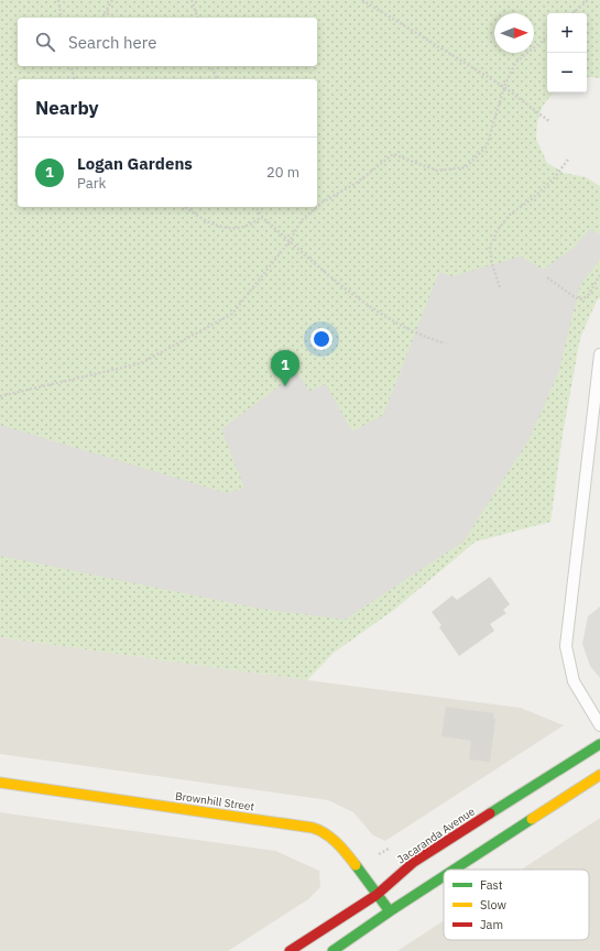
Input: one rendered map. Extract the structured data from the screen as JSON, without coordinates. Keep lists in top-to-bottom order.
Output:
{
  "streets": {
    "street": ["Brownhill Street", "Jacaranda Avenue"]
  },
  "crossings": [
    ["Brownhill Street", "Jacaranda Avenue"]
  ],
  "legend": ["Fast", "Slow", "Jam"],
  "north": "right",
  "page": {
    "map_buttons": ["+", "−"],
    "search": "Search here",
    "heading": "Nearby",
    "list": [
      {
        "mark": "1",
        "name": "Logan Gardens",
        "note": "Park",
        "value": "20 m"
      }
    ],
    "pins": "1"
  }
}
